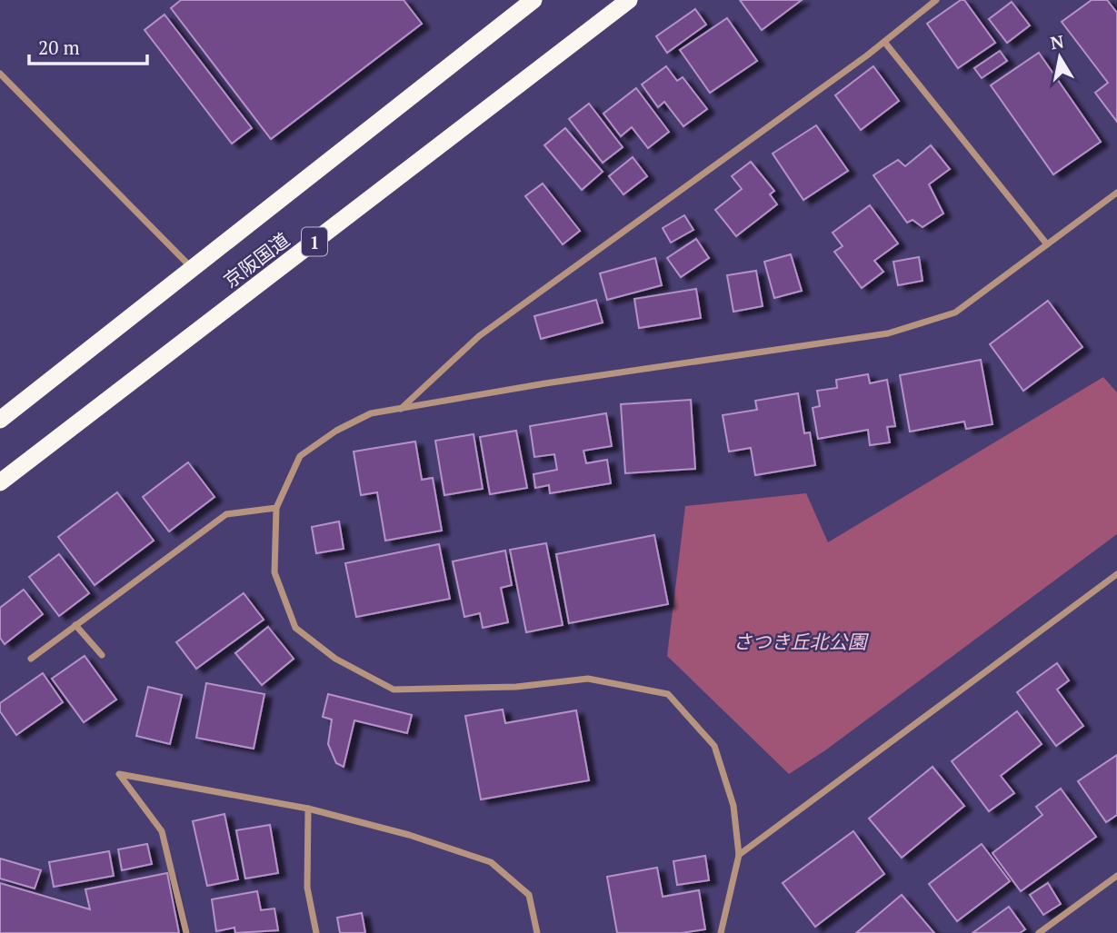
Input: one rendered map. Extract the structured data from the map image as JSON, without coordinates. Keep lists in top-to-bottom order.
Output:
{
  "streets": {
    "highway": ["1", "京阪国道"]
  },
  "parks": ["さつき丘北公園"],
  "scale_bar": "20 m",
  "north": "top"
}
